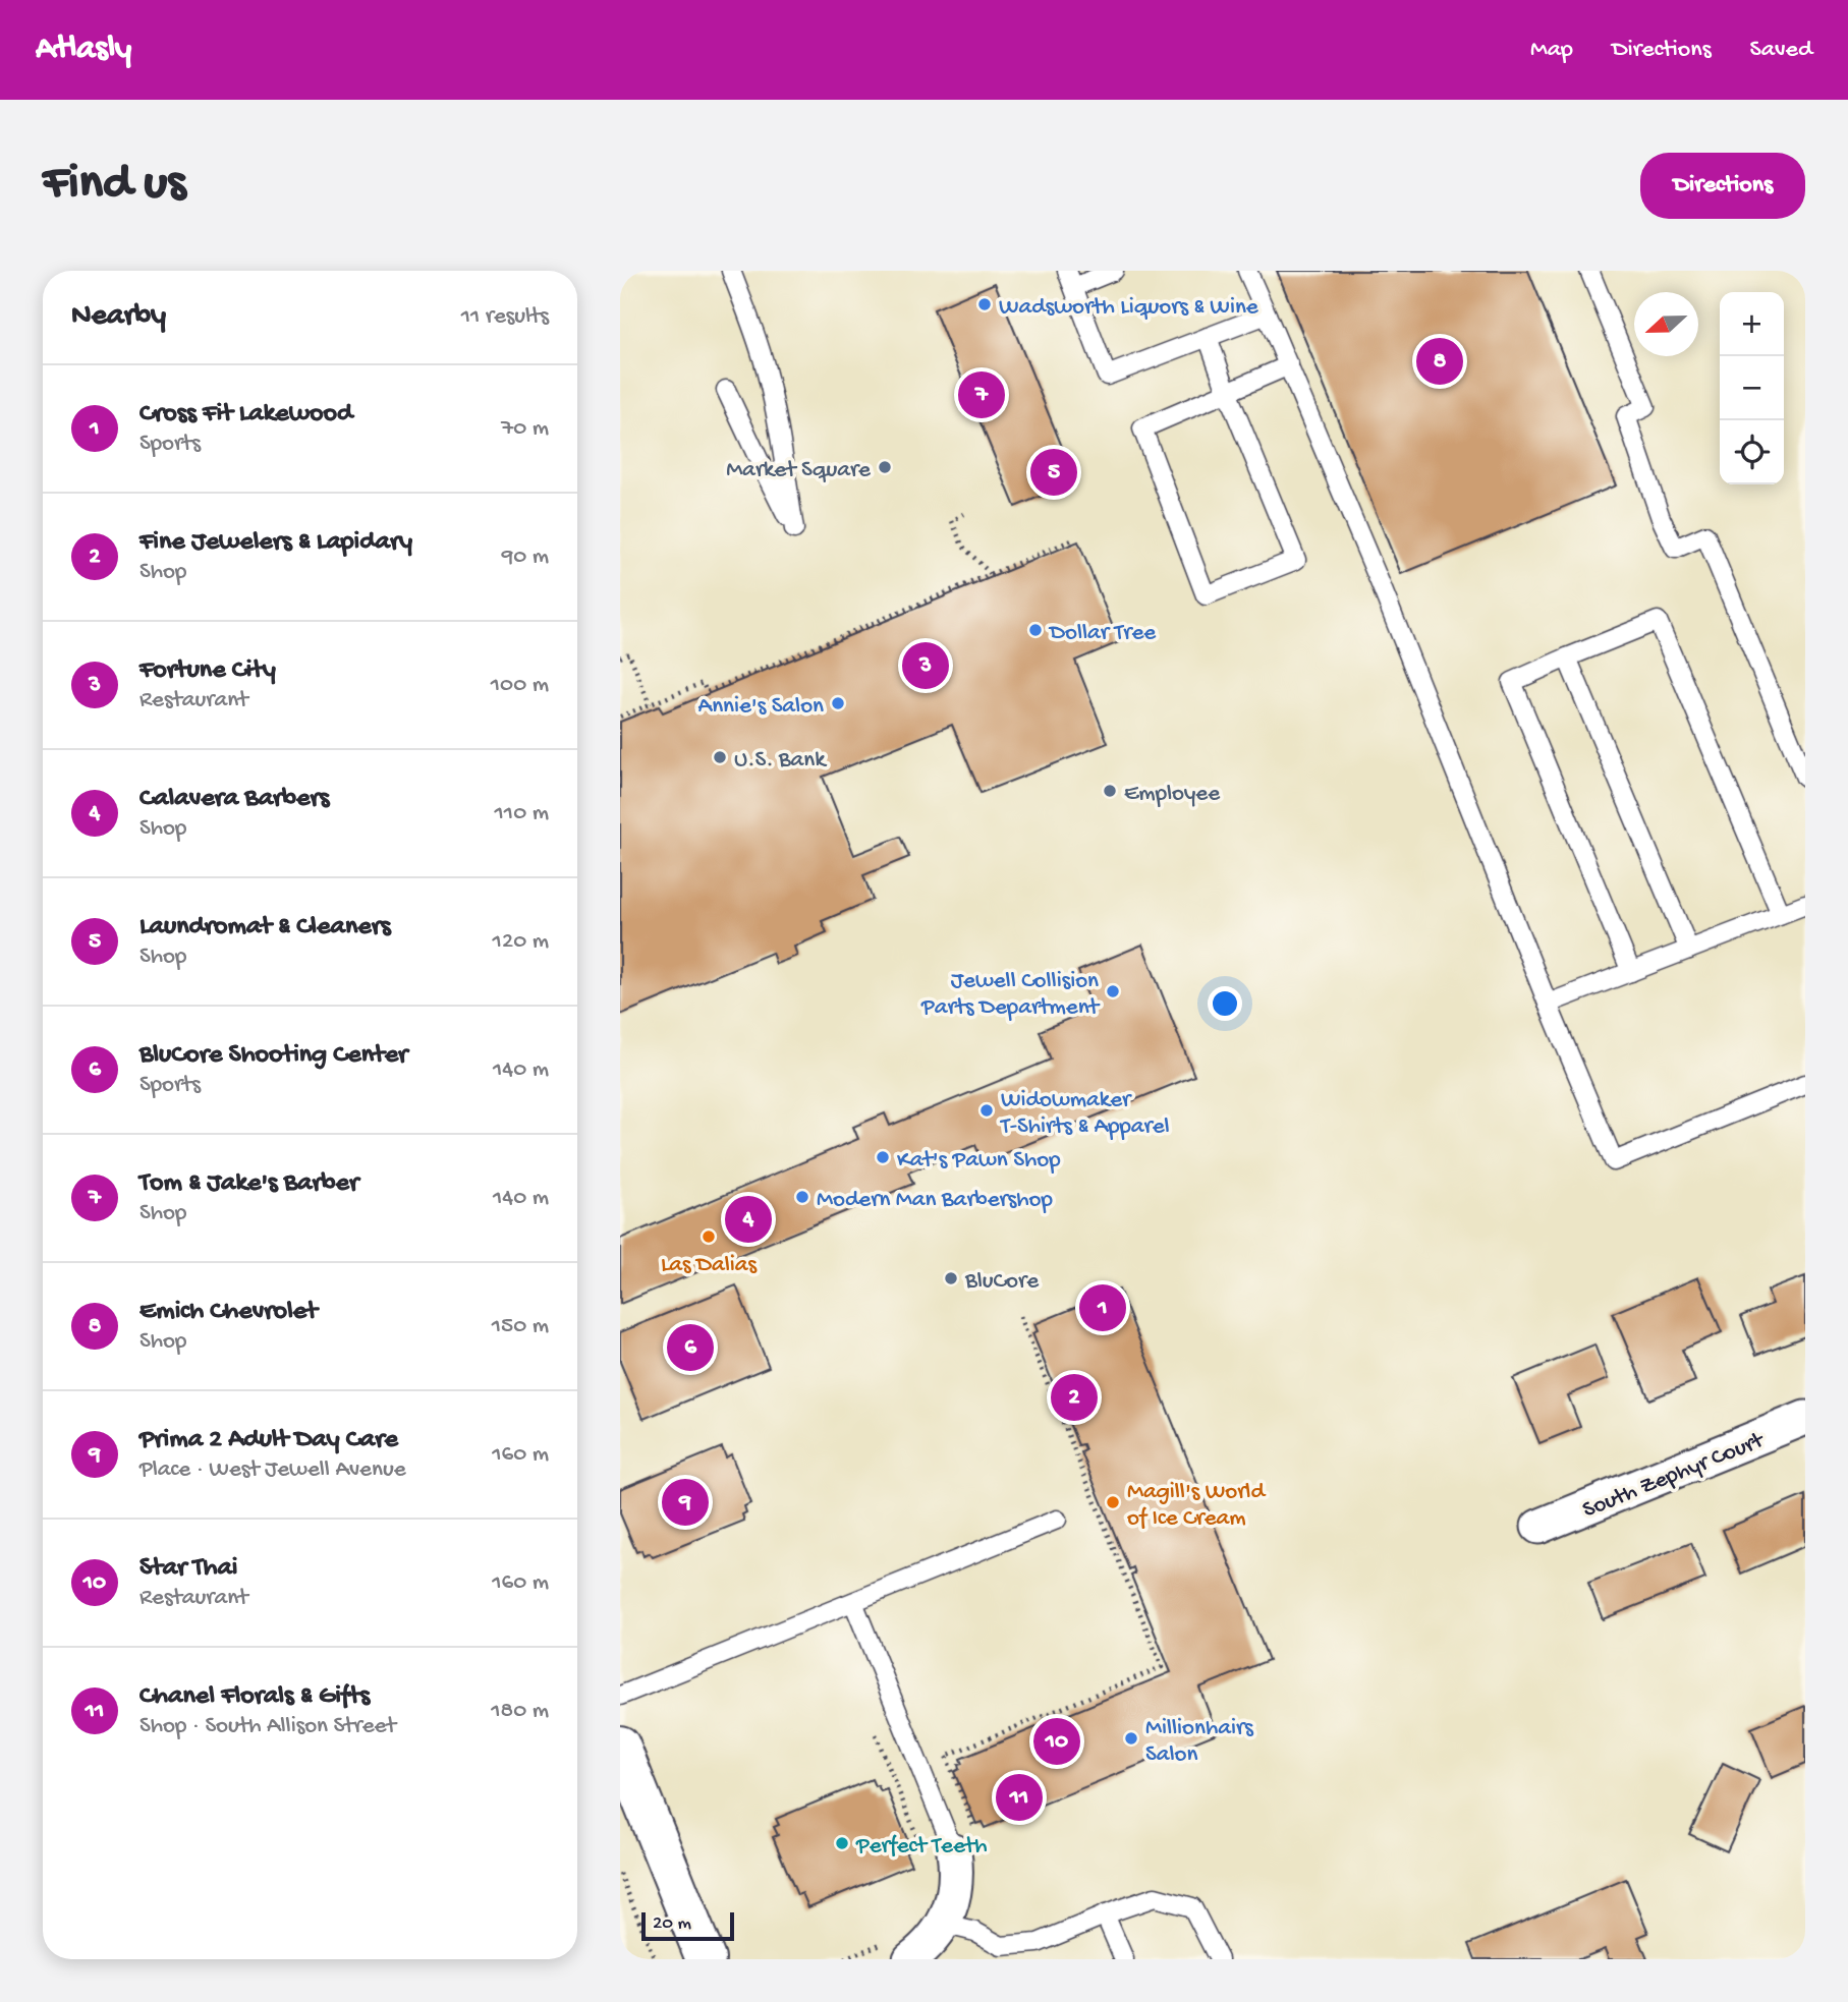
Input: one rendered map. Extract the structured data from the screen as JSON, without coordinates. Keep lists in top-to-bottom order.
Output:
{
  "streets": {
    "street": ["South Zephyr Court"]
  },
  "places": [
    "Wadsworth Liquors & Wine",
    "Market Square",
    "Dollar Tree",
    "Annie's Salon",
    "U.S. Bank",
    "Employee",
    "Jewell Collision Parts Department",
    "Widowmaker T-Shirts & Apparel",
    "Kat's Pawn Shop",
    "Modern Man Barbershop",
    "Las Dalias",
    "BluCore",
    "Magill's World of Ice Cream",
    "Millionhairs Salon",
    "Perfect Teeth"
  ],
  "scale_bar": "20 m",
  "north": "left",
  "page": {
    "header": "Atlasly",
    "nav": ["Map", "Directions", "Saved"],
    "buttons": "Directions",
    "title": "Find us",
    "heading": ["Nearby", "11 results"],
    "map_buttons": ["+", "−"],
    "pins": [
      "8",
      "7",
      "5",
      "3",
      "4",
      "1",
      "6",
      "2",
      "9",
      "10",
      "11"
    ],
    "list": [
      {
        "mark": "1",
        "name": "Cross Fit Lakewood",
        "note": "Sports",
        "value": "70 m"
      },
      {
        "mark": "2",
        "name": "Fine Jewelers & Lapidary",
        "note": "Shop",
        "value": "90 m"
      },
      {
        "mark": "3",
        "name": "Fortune City",
        "note": "Restaurant",
        "value": "100 m"
      },
      {
        "mark": "4",
        "name": "Calavera Barbers",
        "note": "Shop",
        "value": "110 m"
      },
      {
        "mark": "5",
        "name": "Laundromat & Cleaners",
        "note": "Shop",
        "value": "120 m"
      },
      {
        "mark": "6",
        "name": "BluCore Shooting Center",
        "note": "Sports",
        "value": "140 m"
      },
      {
        "mark": "7",
        "name": "Tom & Jake's Barber",
        "note": "Shop",
        "value": "140 m"
      },
      {
        "mark": "8",
        "name": "Emich Chevrolet",
        "note": "Shop",
        "value": "150 m"
      },
      {
        "mark": "9",
        "name": "Prima 2 Adult Day Care",
        "note": "Place · West Jewell Avenue",
        "value": "160 m"
      },
      {
        "mark": "10",
        "name": "Star Thai",
        "note": "Restaurant",
        "value": "160 m"
      },
      {
        "mark": "11",
        "name": "Chanel Florals & Gifts",
        "note": "Shop · South Allison Street",
        "value": "180 m"
      }
    ],
    "scale": "20 m"
  }
}
